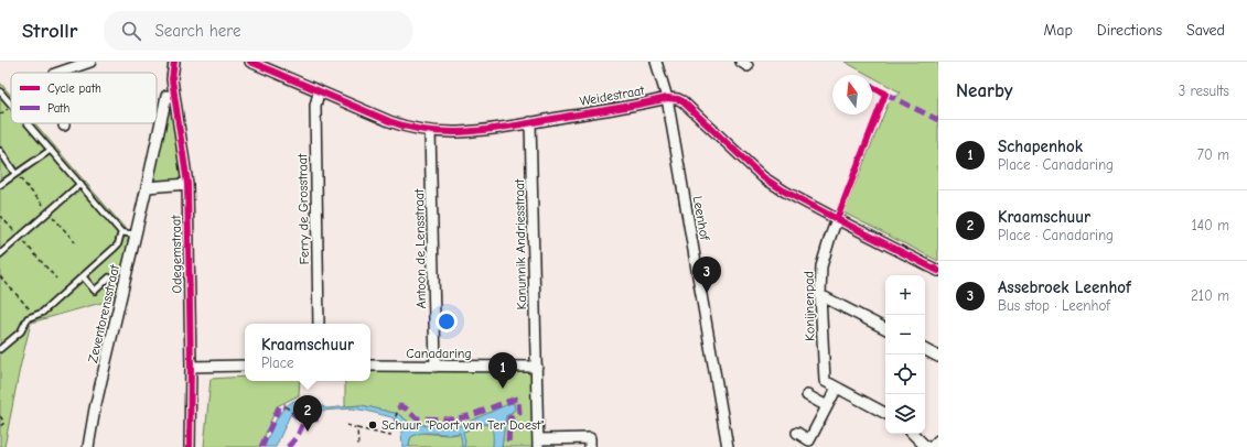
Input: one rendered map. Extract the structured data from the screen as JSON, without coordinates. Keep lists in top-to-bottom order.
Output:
{
  "streets": {
    "street": [
      "Weidestraat",
      "Ferry de Grosstraat",
      "Leenhof",
      "Kanunnik Andriesstraat",
      "Antoon de Lensstraat",
      "Odegemstraat",
      "Konijnenpad",
      "Zeventorensstraat",
      "Canadaring"
    ]
  },
  "crossings": [
    ["Weidestraat", "Ferry de Grosstraat"],
    ["Weidestraat", "Leenhof"],
    ["Weidestraat", "Kanunnik Andriesstraat"],
    ["Weidestraat", "Antoon de Lensstraat"],
    ["Kanunnik Andriesstraat", "Canadaring"],
    ["Antoon de Lensstraat", "Canadaring"]
  ],
  "places": ["Schuur \"Poort van Ter Doest\""],
  "legend": ["Cycle path", "Path"],
  "north": "top",
  "page": {
    "header": "Strollr",
    "search": "Search here",
    "nav": ["Map", "Directions", "Saved"],
    "heading": ["Nearby", "3 results"],
    "list": [
      {
        "mark": "1",
        "name": "Schapenhok",
        "note": "Place · Canadaring",
        "value": "70 m"
      },
      {
        "mark": "2",
        "name": "Kraamschuur",
        "note": "Place · Canadaring",
        "value": "140 m"
      },
      {
        "mark": "3",
        "name": "Assebroek Leenhof",
        "note": "Bus stop · Leenhof",
        "value": "210 m"
      }
    ],
    "pins": ["3", "1", "2"],
    "map_buttons": ["+", "−"],
    "popup": ["Kraamschuur", "Place"]
  }
}
